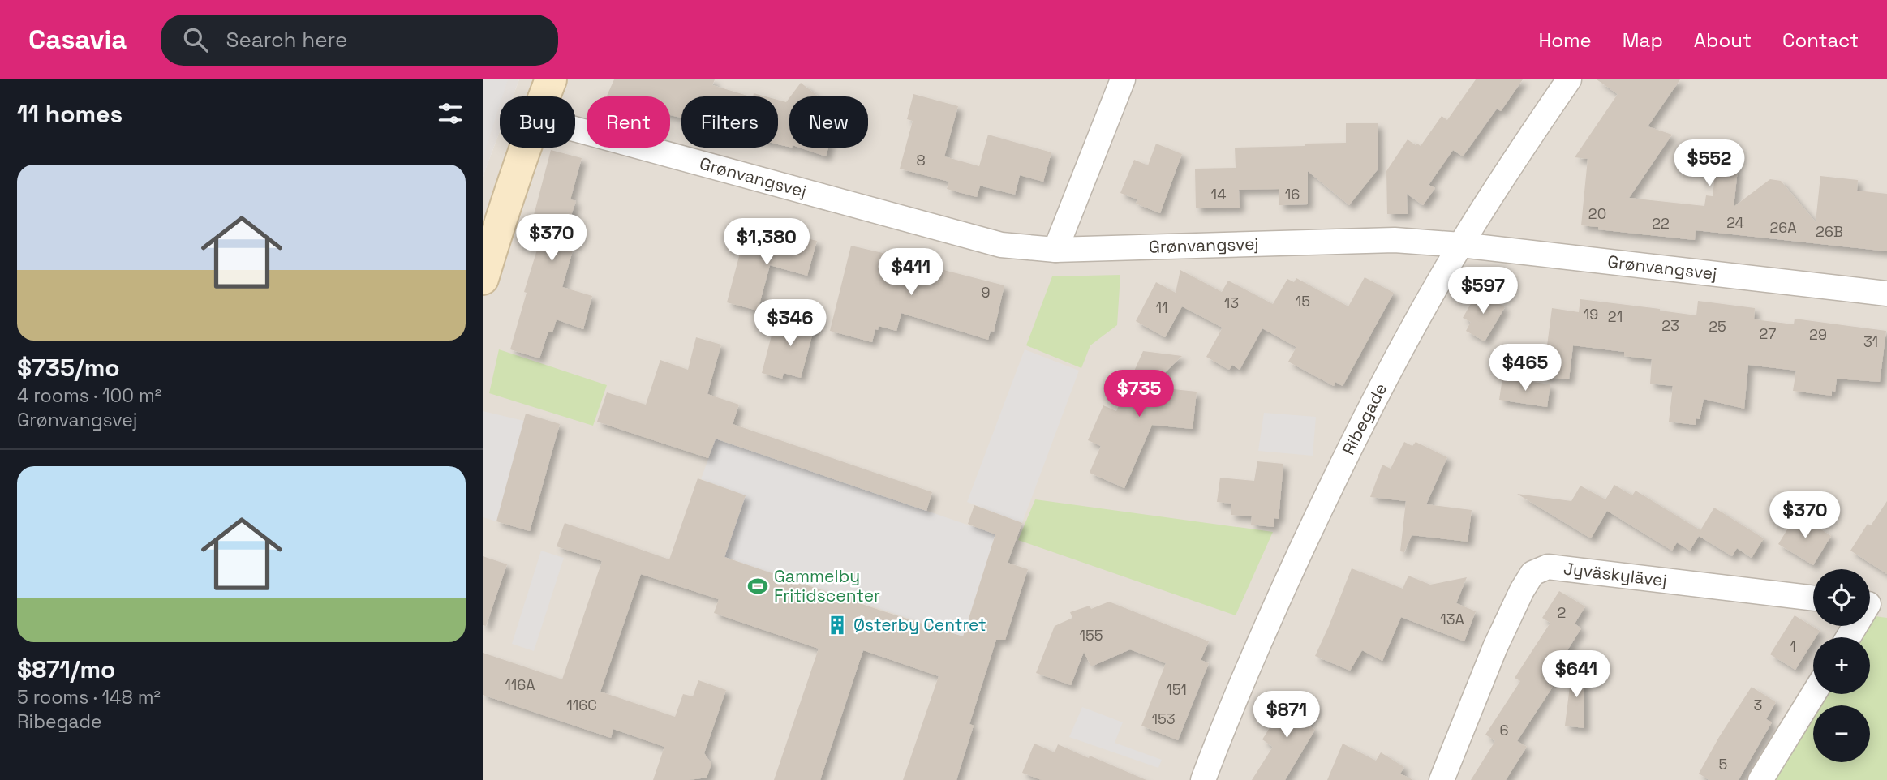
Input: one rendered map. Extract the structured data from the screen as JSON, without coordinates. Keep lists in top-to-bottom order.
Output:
{
  "streets": {
    "street": ["Grønvangsvej", "Ribegade", "Jyväskylävej"]
  },
  "crossings": [
    ["Grønvangsvej", "Ribegade"]
  ],
  "places": {
    "sports": ["Gammelby Fritidscenter"],
    "building": ["Østerby Centret"]
  },
  "house_numbers": [
    "8",
    "14",
    "16",
    "20",
    "24",
    "22",
    "26A",
    "26B",
    "9",
    "15",
    "13",
    "11",
    "19",
    "21",
    "23",
    "25",
    "27",
    "29",
    "31",
    "2",
    "13A",
    "155",
    "1",
    "116A",
    "151",
    "116C",
    "3",
    "153",
    "6",
    "5"
  ],
  "page": {
    "header": "Casavia",
    "search": "Search here",
    "nav": [
      "Home",
      "Map",
      "About",
      "Contact"
    ],
    "heading": "11 homes",
    "chip": [
      "Buy",
      "Rent",
      "Filters",
      "New"
    ],
    "price": [
      "$552",
      "$370",
      "$1,380",
      "$411",
      "$597",
      "$346",
      "$465",
      "$735",
      "$370",
      "$641",
      "$871"
    ],
    "list": [
      {
        "name": "$735/mo",
        "note": "4 rooms · 100 m² · Grønvangsvej"
      },
      {
        "name": "$871/mo",
        "note": "5 rooms · 148 m² · Ribegade"
      }
    ],
    "map_buttons": ["+", "−"]
  }
}
